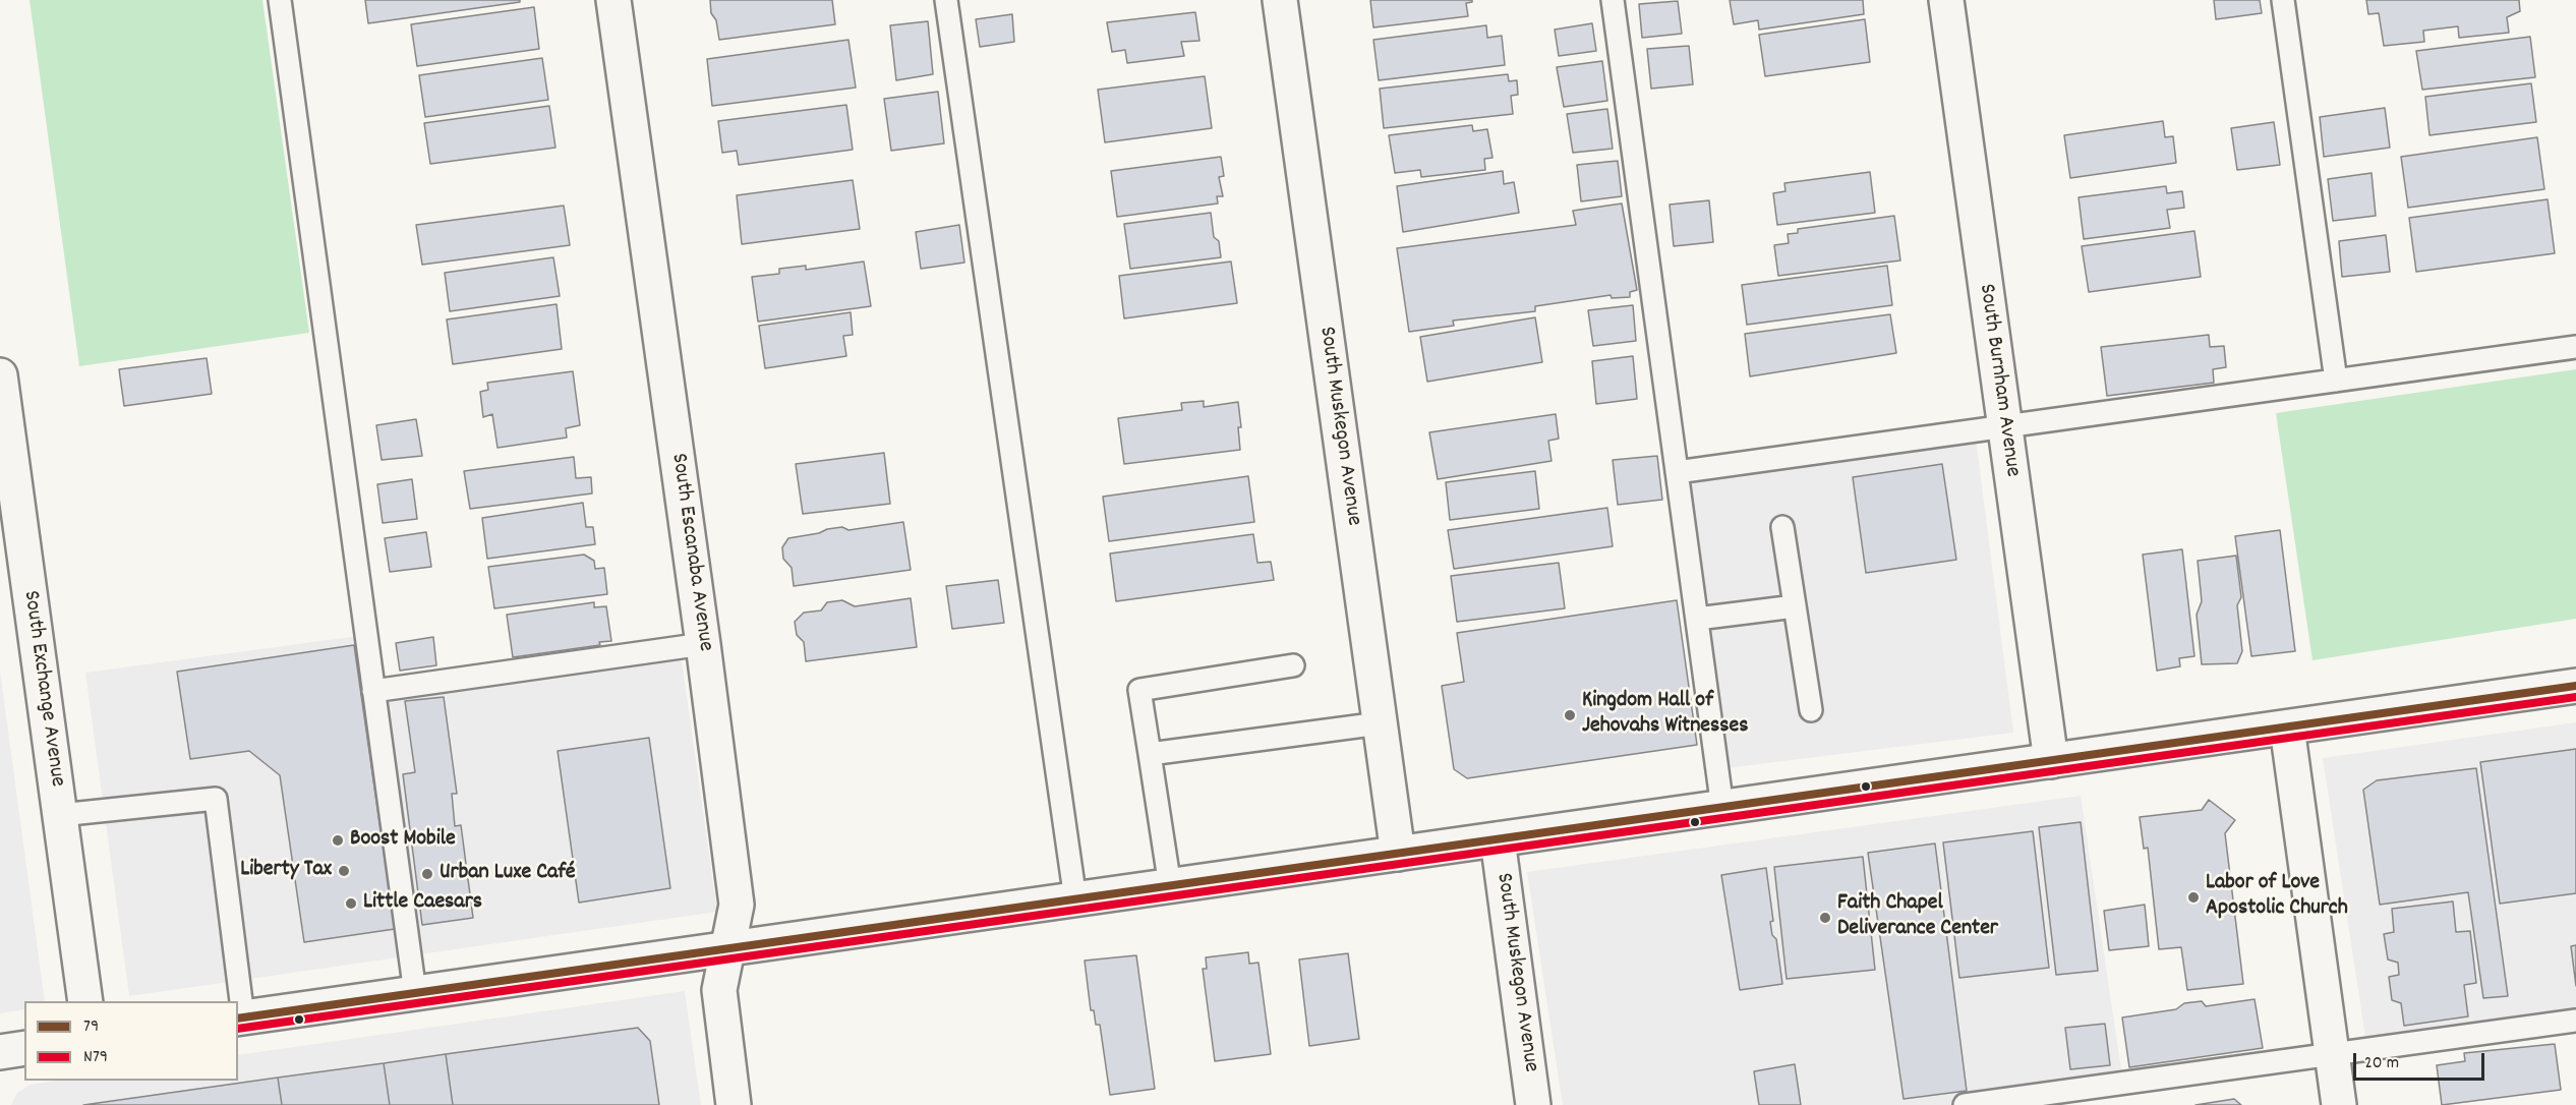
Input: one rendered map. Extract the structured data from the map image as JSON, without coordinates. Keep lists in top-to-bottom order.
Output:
{
  "streets": {
    "street": [
      "South Burnham Avenue",
      "South Muskegon Avenue",
      "South Escanaba Avenue",
      "South Exchange Avenue"
    ]
  },
  "places": [
    "Kingdom Hall of Jehovahs Witnesses",
    "Boost Mobile",
    "Liberty Tax",
    "Urban Luxe Café",
    "Labor of Love Apostolic Church",
    "Little Caesars",
    "Faith Chapel Deliverance Center"
  ],
  "lines": ["transit line 79", "transit line N79"],
  "legend": ["79", "N79"],
  "scale_bar": "20 m"
}
